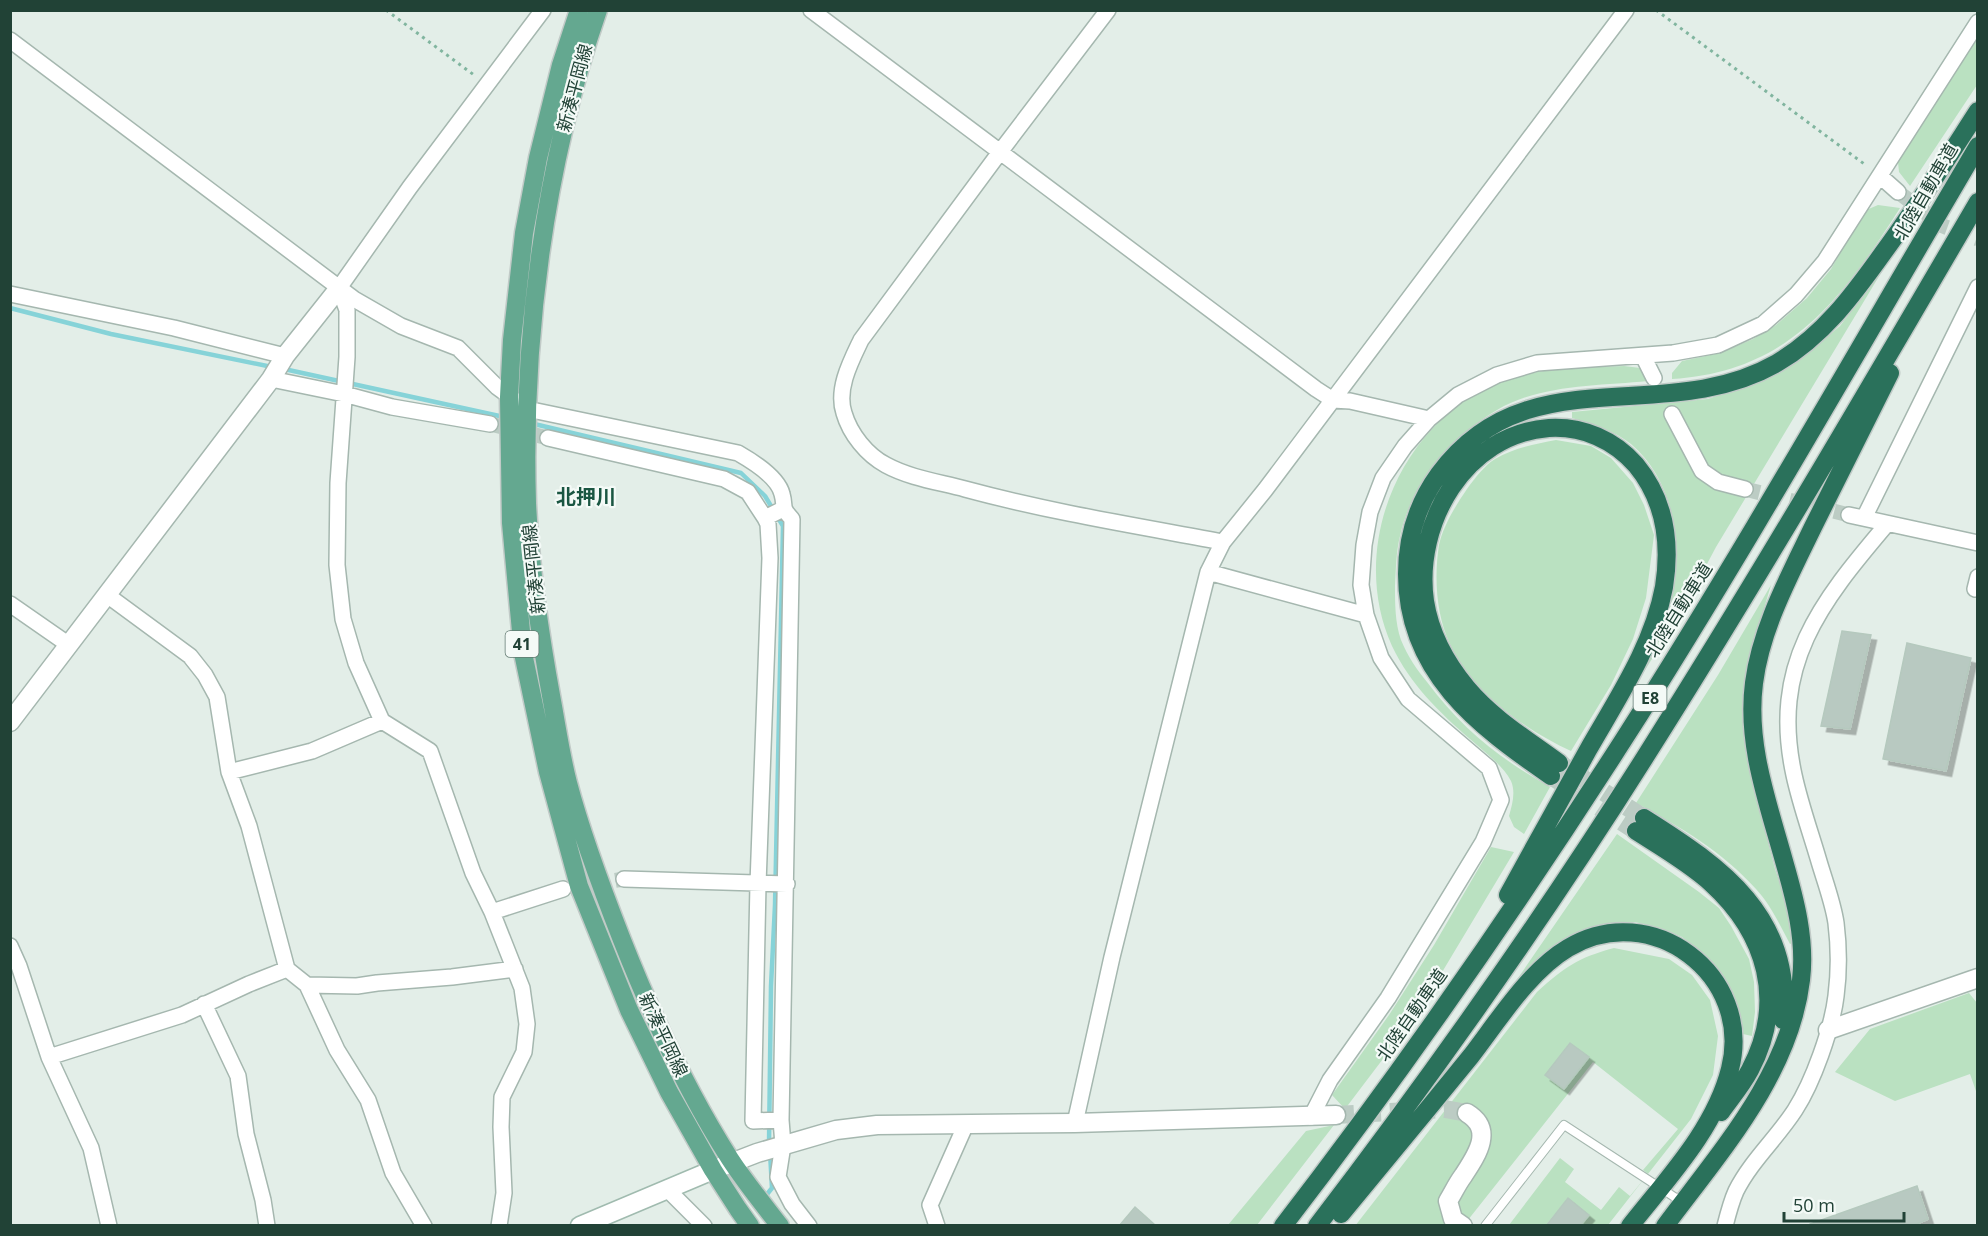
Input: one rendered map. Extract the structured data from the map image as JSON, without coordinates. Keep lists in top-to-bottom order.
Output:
{
  "streets": {
    "highway": ["北陸自動車道", "E8"],
    "main road": ["新湊平岡線", "41"]
  },
  "districts": ["北押川"],
  "scale_bar": "50 m"
}
